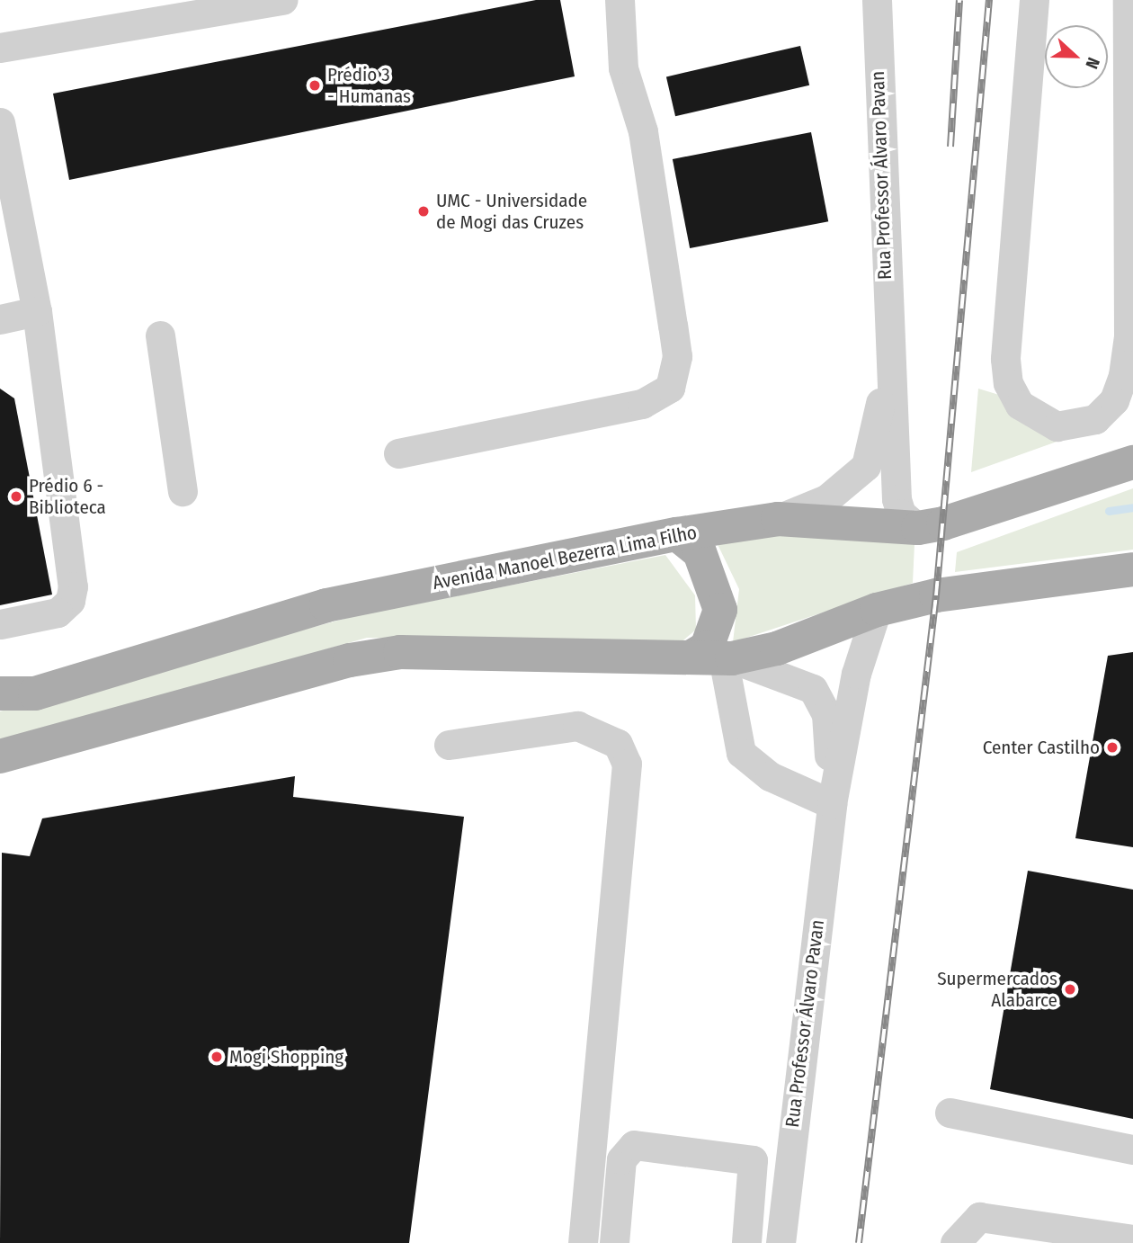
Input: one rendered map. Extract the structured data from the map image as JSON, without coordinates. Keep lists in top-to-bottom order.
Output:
{
  "streets": {
    "main road": ["Avenida Manoel Bezerra Lima Filho"],
    "street": ["Rua Professor Álvaro Pavan"]
  },
  "crossings": [
    ["Rua Professor Álvaro Pavan", "Avenida Manoel Bezerra Lima Filho"]
  ],
  "places": [
    "Prédio 3 - Humanas",
    "UMC - Universidade de Mogi das Cruzes",
    "Prédio 6 - Biblioteca",
    "Center Castilho",
    "Supermercados Alabarce",
    "Mogi Shopping"
  ],
  "north": "right"
}
